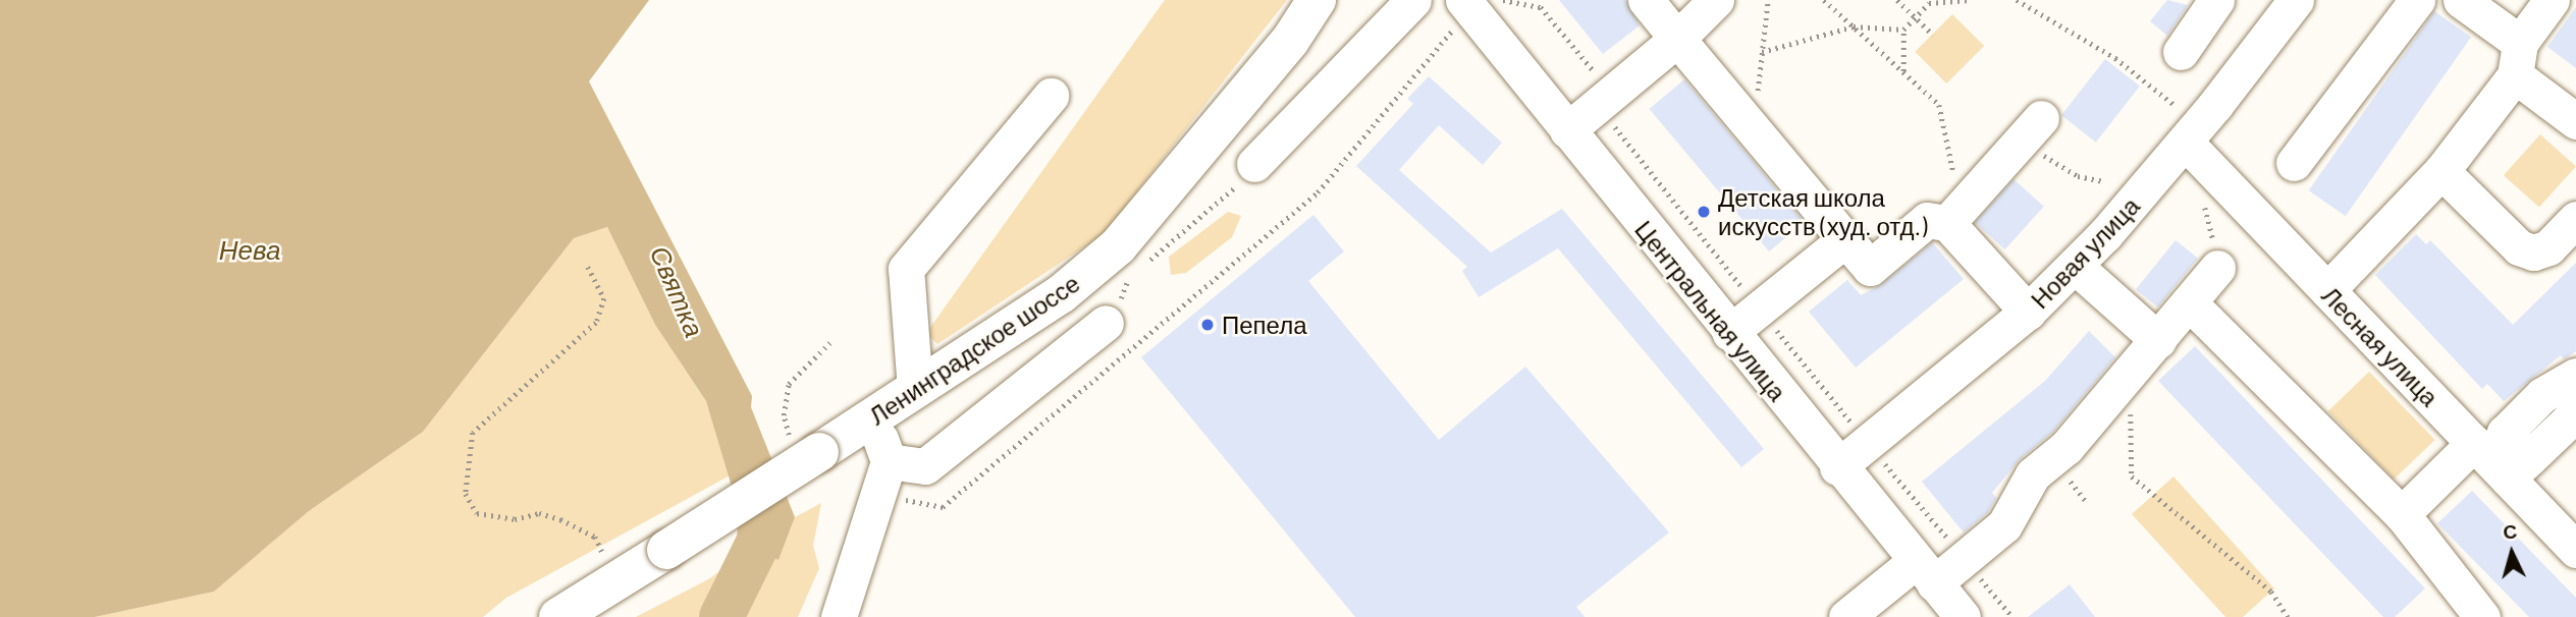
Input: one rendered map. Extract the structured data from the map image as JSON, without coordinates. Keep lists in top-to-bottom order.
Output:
{
  "streets": {
    "main road": ["Ленинградское шоссе"],
    "street": ["Новая улица", "Центральная улица", "Лесная улица"]
  },
  "crossings": [
    ["Новая улица", "Центральная улица"],
    ["Новая улица", "Лесная улица"]
  ],
  "water": ["Нева", "Святка"],
  "places": ["Детская школа искусств (худ. отд.)", "Пепела"],
  "north": "top"
}
